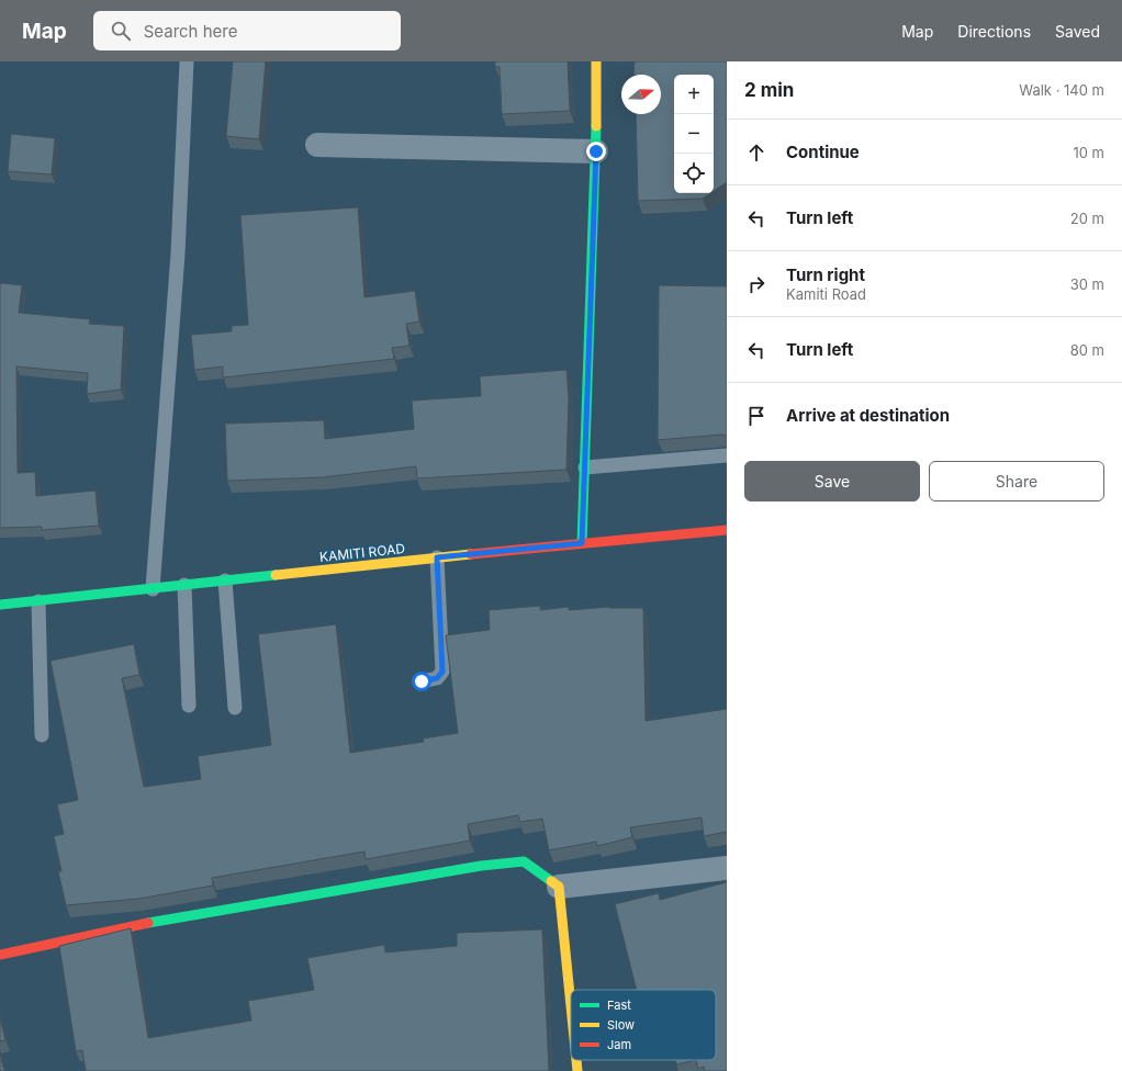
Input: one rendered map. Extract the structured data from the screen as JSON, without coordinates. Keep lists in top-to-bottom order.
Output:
{
  "streets": {
    "street": ["KAMITI ROAD"]
  },
  "legend": ["Fast", "Slow", "Jam"],
  "north": "right",
  "page": {
    "header": "Map",
    "search": "Search here",
    "nav": ["Map", "Directions", "Saved"],
    "heading": ["2 min", "Walk · 140 m"],
    "map_buttons": ["+", "−"],
    "list": [
      ["Continue", "10 m"],
      ["Turn left", "20 m"],
      ["Turn right", "Kamiti Road", "30 m"],
      ["Turn left", "80 m"],
      "Arrive at destination"
    ],
    "buttons": ["Save", "Share"]
  }
}
